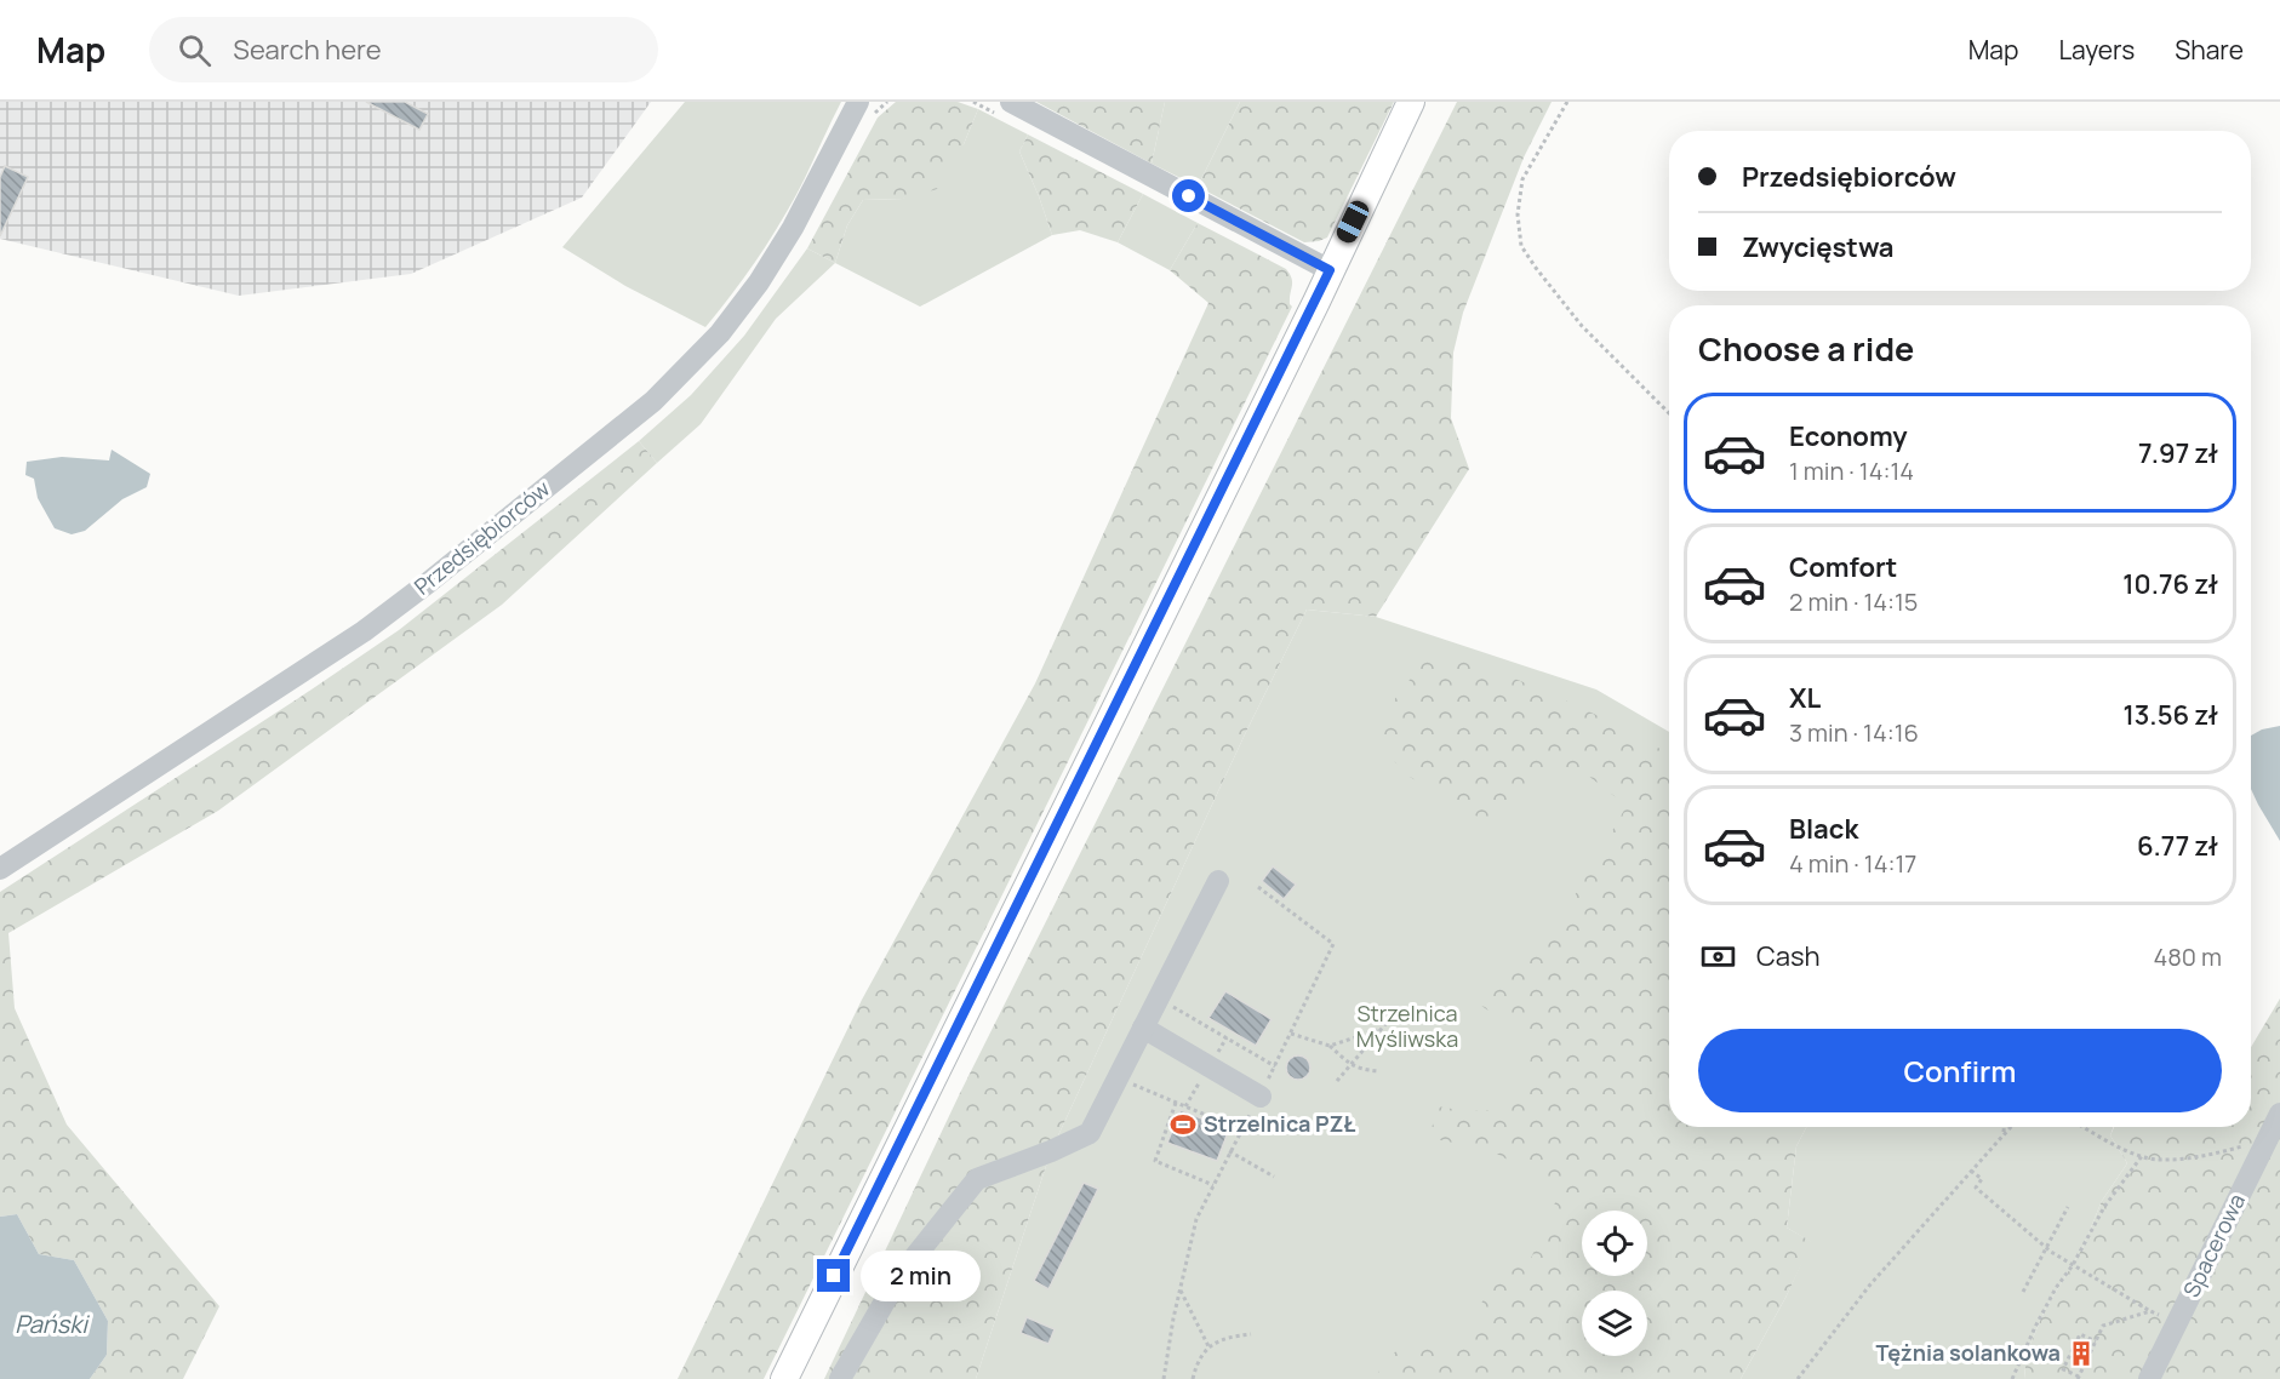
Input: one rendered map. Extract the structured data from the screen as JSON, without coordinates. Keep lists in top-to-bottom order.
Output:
{
  "streets": {
    "street": ["Przedsiębiorców", "Spacerowa"]
  },
  "water": ["Pański"],
  "parks": ["Strzelnica Myśliwska"],
  "places": {
    "sports": ["Strzelnica PZŁ"],
    "building": ["Tężnia solankowa"]
  },
  "page": {
    "header": "Map",
    "search": "Search here",
    "nav": ["Map", "Layers", "Share"],
    "banner": ["Przedsiębiorców", "Zwycięstwa"],
    "heading": "Choose a ride",
    "list": [
      {
        "name": "Economy",
        "note": "1 min · 14:14",
        "value": "7.97 zł"
      },
      {
        "name": "Comfort",
        "note": "2 min · 14:15",
        "value": "10.76 zł"
      },
      {
        "name": "XL",
        "note": "3 min · 14:16",
        "value": "13.56 zł"
      },
      {
        "name": "Black",
        "note": "4 min · 14:17",
        "value": "6.77 zł"
      }
    ],
    "pay": ["Cash", "480 m"],
    "buttons": "Confirm",
    "bubble": "2 min"
  }
}
